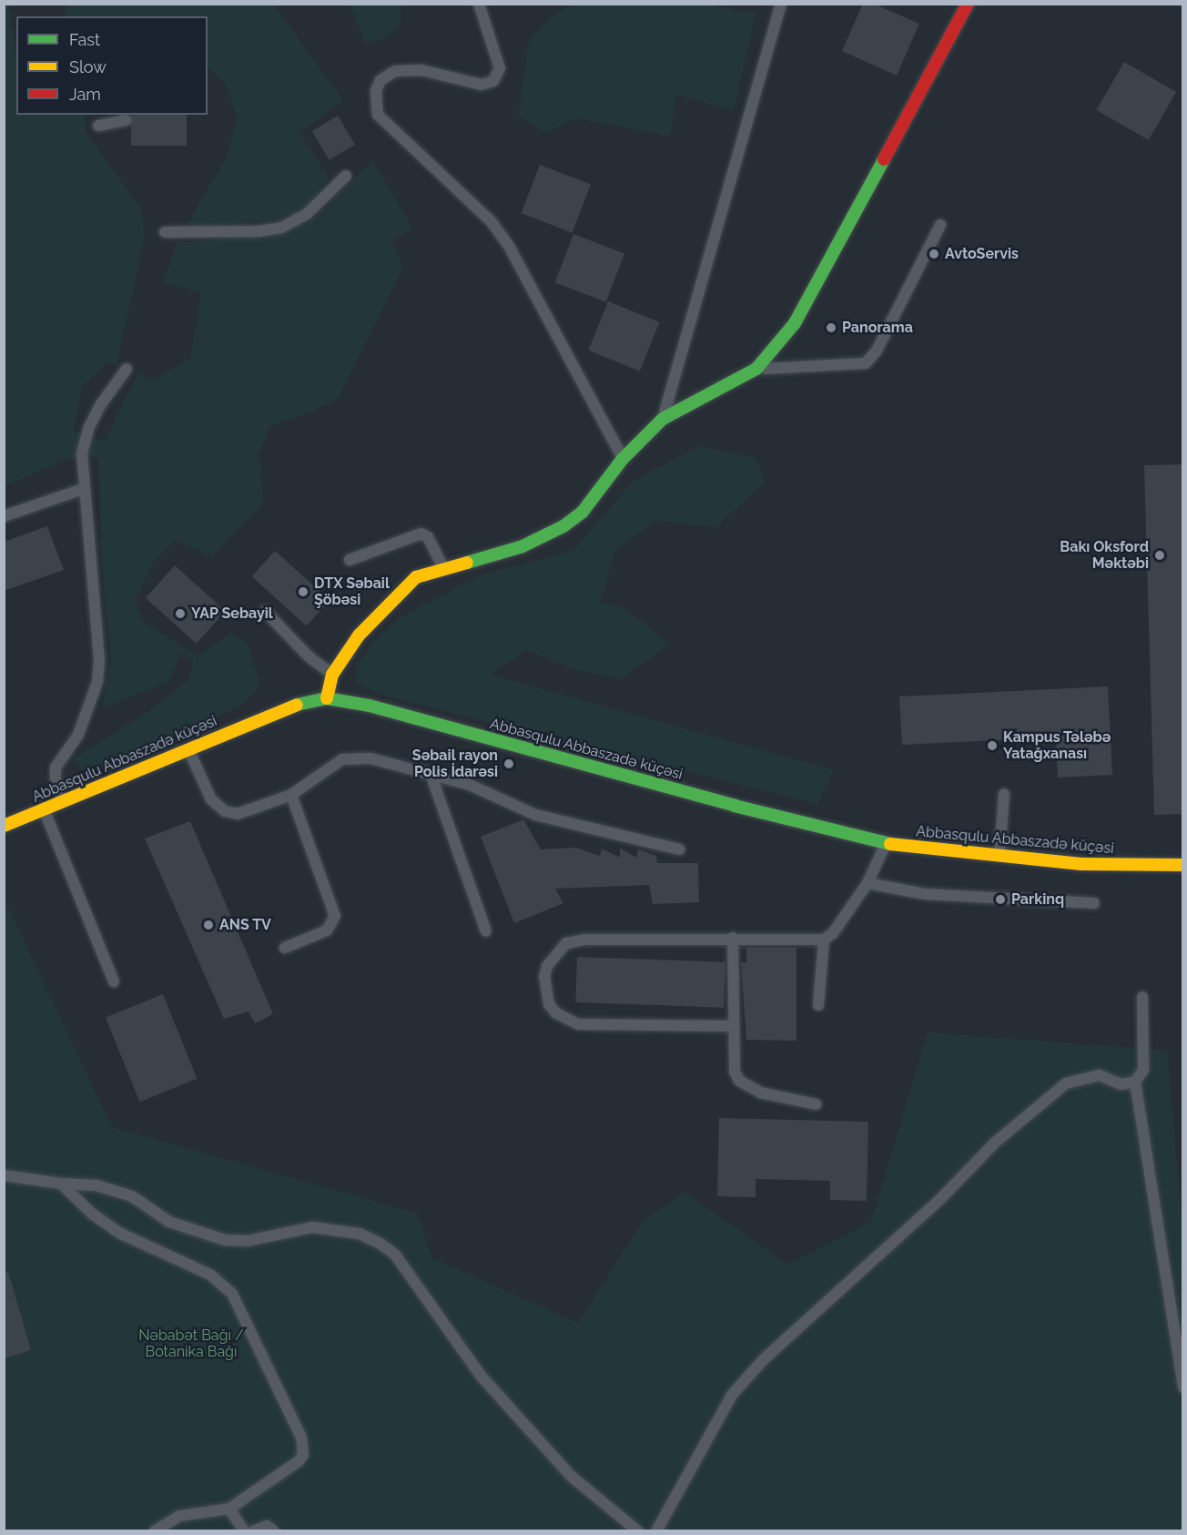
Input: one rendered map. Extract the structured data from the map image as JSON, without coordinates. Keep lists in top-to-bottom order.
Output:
{
  "streets": {
    "street": ["Abbasqulu Abbaszadə küçəsi"]
  },
  "parks": ["Nəbabət Bağı / Botanika Bağı"],
  "places": [
    "AvtoServis",
    "Panorama",
    "Bakı Oksford Məktəbi",
    "DTX Səbail Şöbəsi",
    "YAP Sebayil",
    "Kampus Tələbə Yatağxanası",
    "Səbail rayon Polis İdarəsi",
    "Parkinq",
    "ANS TV"
  ],
  "legend": ["Fast", "Slow", "Jam"]
}
